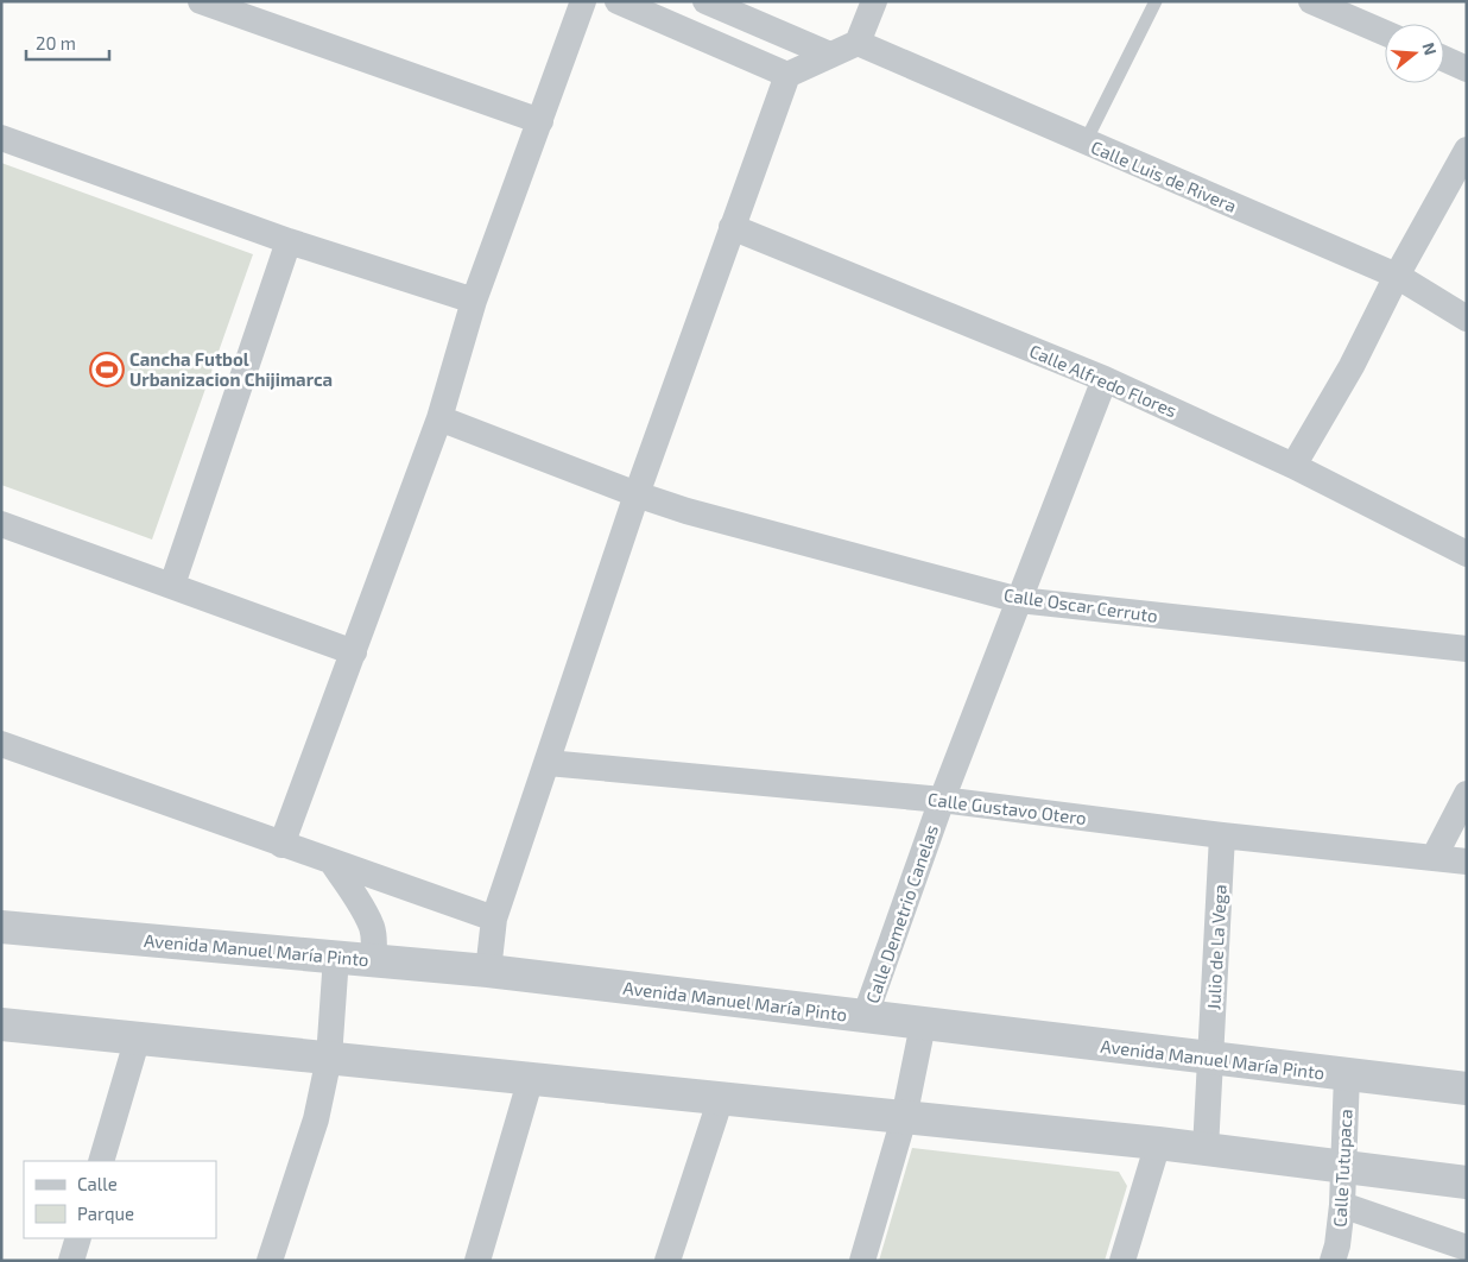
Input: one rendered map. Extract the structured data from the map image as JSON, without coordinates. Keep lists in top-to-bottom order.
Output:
{
  "streets": {
    "street": [
      "Calle Luis de Rivera",
      "Calle Alfredo Flores",
      "Calle Oscar Cerruto",
      "Calle Gustavo Otero",
      "Calle Demetrio Canelas",
      "Julio de La Vega",
      "Avenida Manuel María Pinto",
      "Calle Tutupaca"
    ]
  },
  "crossings": [
    ["Calle Alfredo Flores", "Calle Demetrio Canelas"],
    ["Calle Oscar Cerruto", "Calle Demetrio Canelas"],
    ["Calle Gustavo Otero", "Calle Demetrio Canelas"],
    ["Calle Gustavo Otero", "Julio de La Vega"],
    ["Calle Demetrio Canelas", "Avenida Manuel María Pinto"],
    ["Julio de La Vega", "Avenida Manuel María Pinto"],
    ["Avenida Manuel María Pinto", "Calle Tutupaca"]
  ],
  "places": {
    "sports": ["Cancha Futbol Urbanizacion Chijimarca"]
  },
  "legend": ["Calle", "Parque"],
  "scale_bar": "20 m",
  "north": "right"
}
